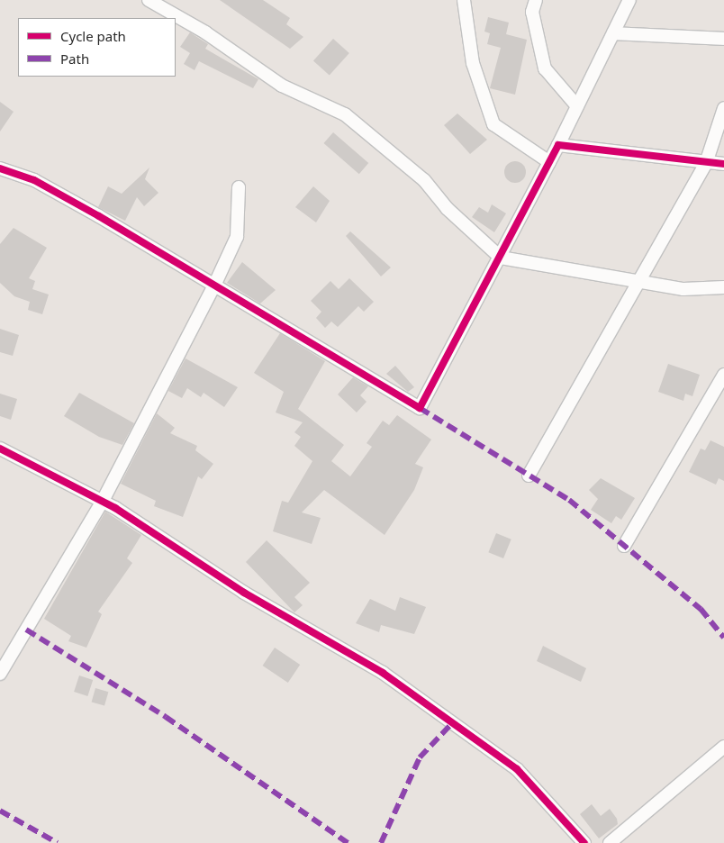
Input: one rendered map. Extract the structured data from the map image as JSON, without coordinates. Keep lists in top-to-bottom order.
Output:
{
  "legend": ["Cycle path", "Path"]
}
